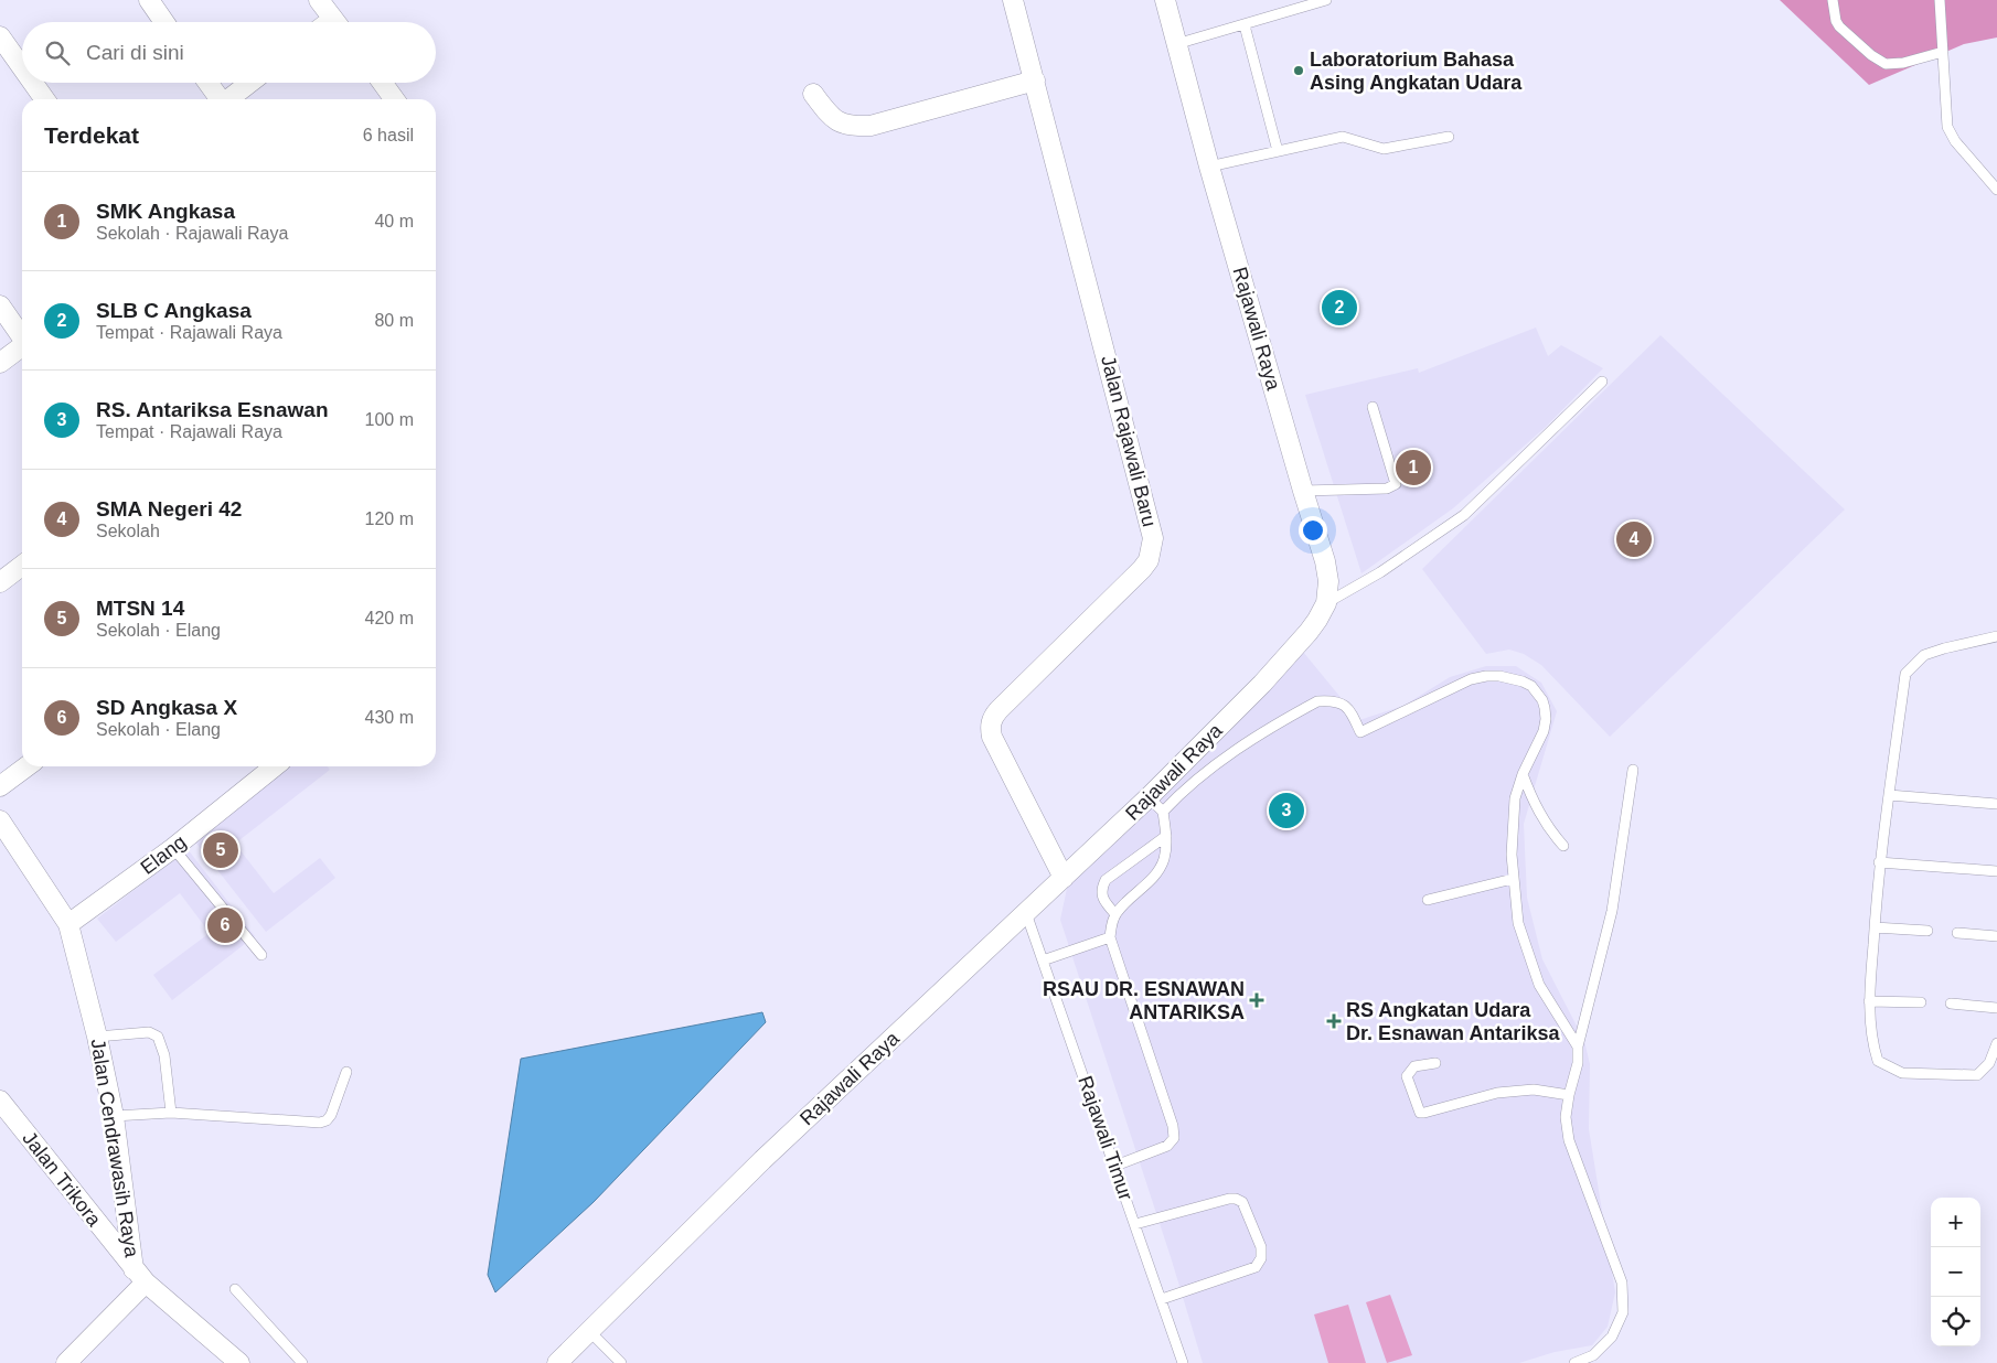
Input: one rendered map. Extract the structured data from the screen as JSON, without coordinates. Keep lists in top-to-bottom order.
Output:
{
  "streets": {
    "street": [
      "Rajawali Raya",
      "Jalan Rajawali Baru",
      "Elang",
      "Jalan Cendrawasih Raya",
      "Jalan Trikora"
    ],
    "lane": ["Rajawali Timur"]
  },
  "crossings": [
    ["Rajawali Raya", "Jalan Rajawali Baru"],
    ["Rajawali Raya", "Rajawali Timur"],
    ["Elang", "Jalan Cendrawasih Raya"],
    ["Jalan Cendrawasih Raya", "Jalan Trikora"]
  ],
  "places": {
    "other": ["Laboratorium Bahasa Asing Angkatan Udara"],
    "health": ["RSAU DR. ESNAWAN ANTARIKSA", "RS Angkatan Udara Dr. Esnawan Antariksa"]
  },
  "page": {
    "search": "Cari di sini",
    "heading": ["Terdekat", "6 hasil"],
    "list": [
      {
        "mark": "1",
        "name": "SMK Angkasa",
        "note": "Sekolah · Rajawali Raya",
        "value": "40 m"
      },
      {
        "mark": "2",
        "name": "SLB C Angkasa",
        "note": "Tempat · Rajawali Raya",
        "value": "80 m"
      },
      {
        "mark": "3",
        "name": "RS. Antariksa Esnawan",
        "note": "Tempat · Rajawali Raya",
        "value": "100 m"
      },
      {
        "mark": "4",
        "name": "SMA Negeri 42",
        "note": "Sekolah",
        "value": "120 m"
      },
      {
        "mark": "5",
        "name": "MTSN 14",
        "note": "Sekolah · Elang",
        "value": "420 m"
      },
      {
        "mark": "6",
        "name": "SD Angkasa X",
        "note": "Sekolah · Elang",
        "value": "430 m"
      }
    ],
    "pins": [
      "2",
      "1",
      "4",
      "3",
      "5",
      "6"
    ],
    "map_buttons": ["+", "−"]
  }
}
